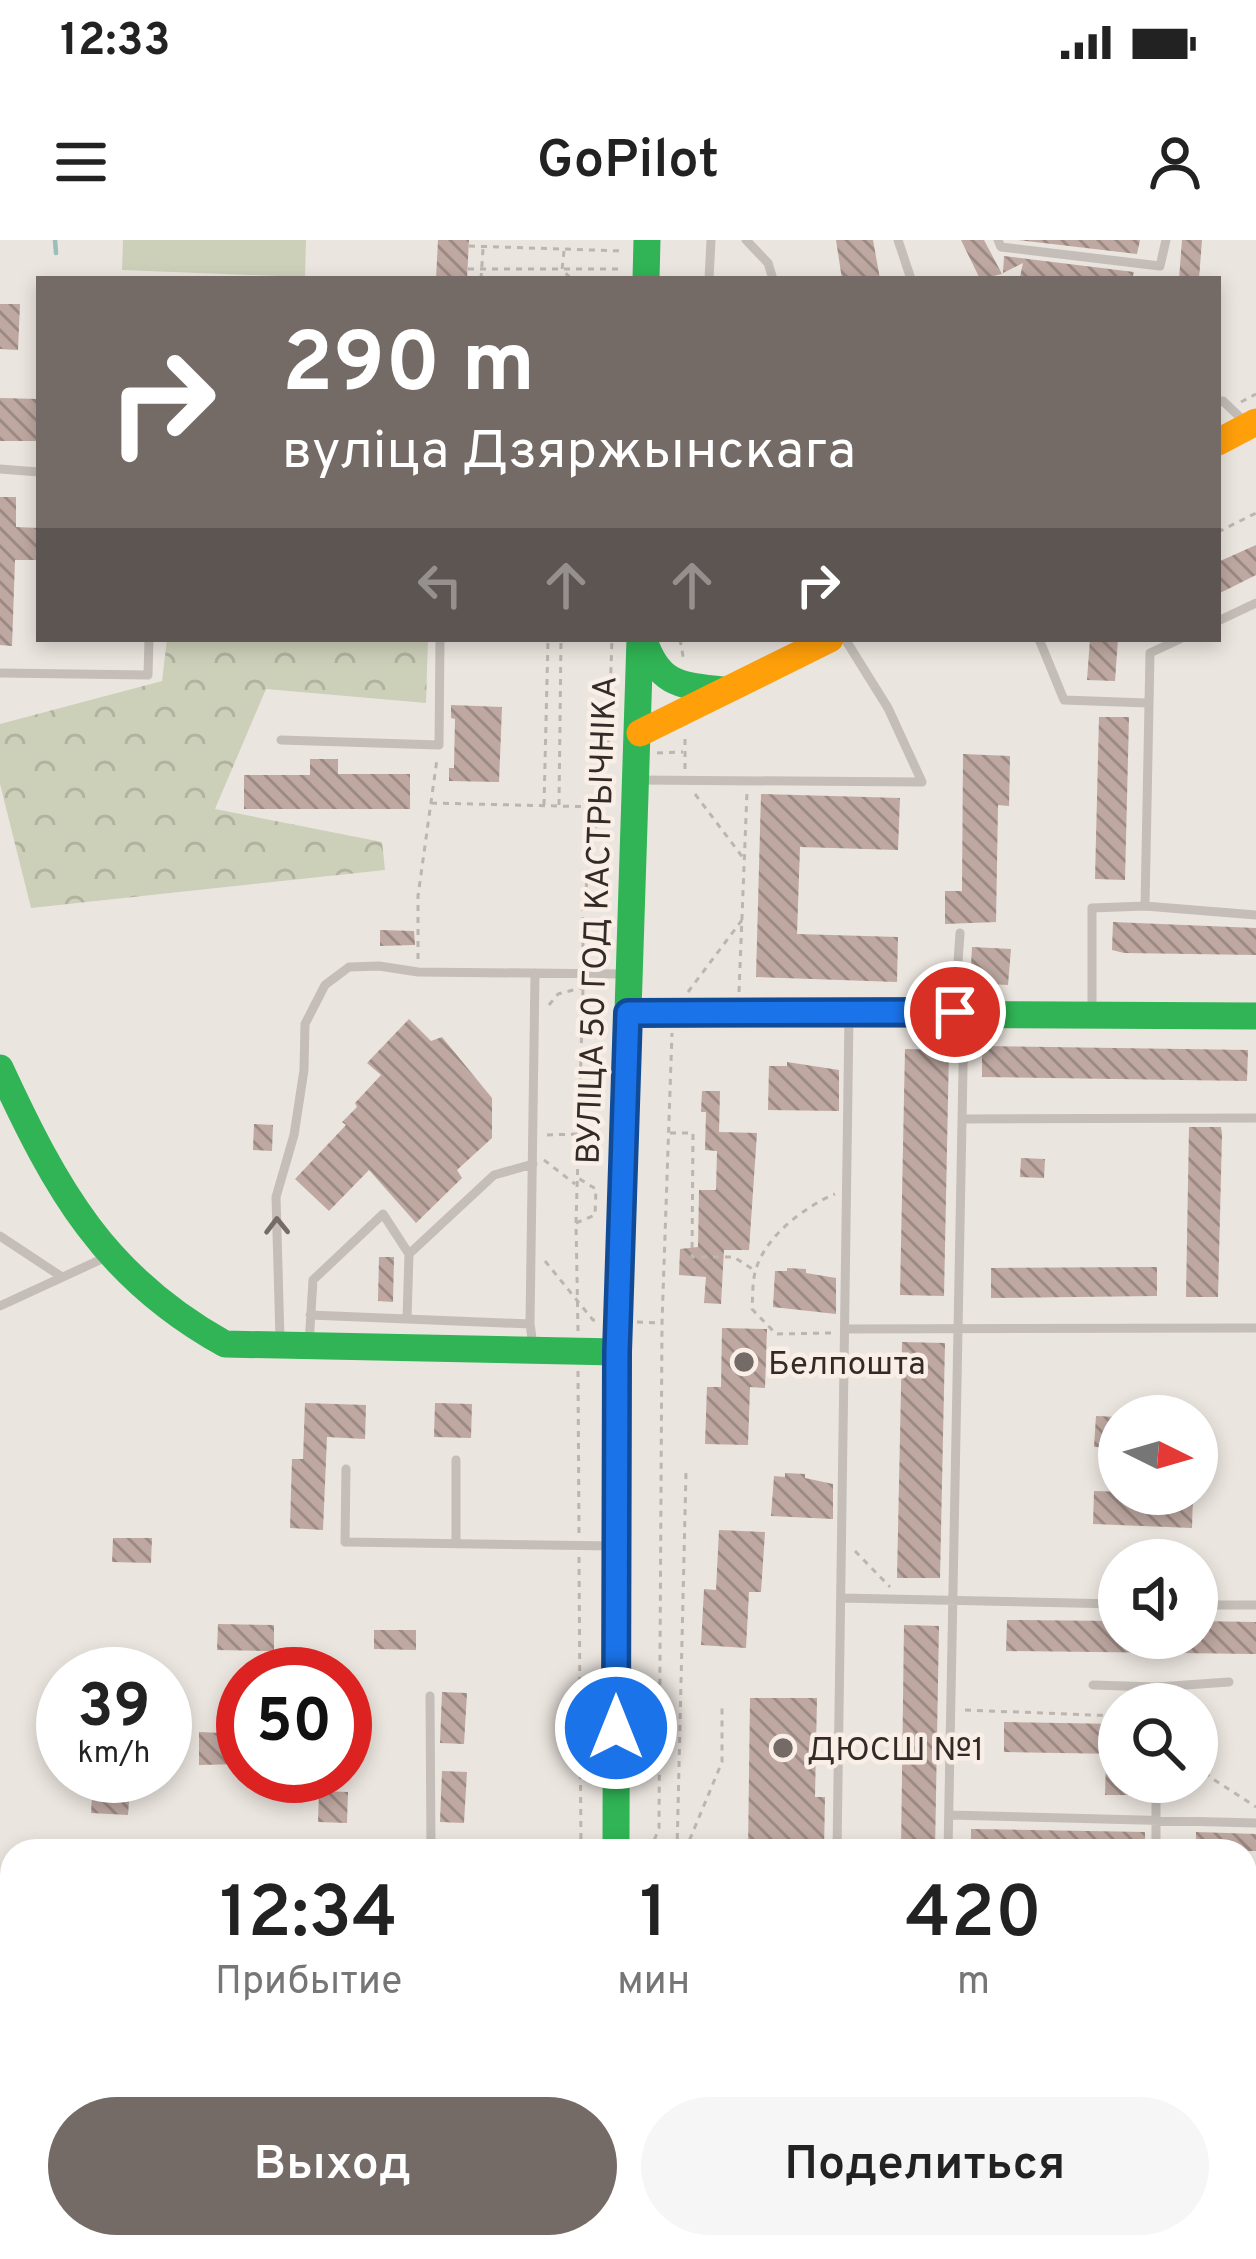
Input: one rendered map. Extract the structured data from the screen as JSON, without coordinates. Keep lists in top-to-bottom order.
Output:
{
  "streets": {
    "street": ["ВУЛІЦА 50 ГОД КАСТРЫЧНІКА"]
  },
  "places": ["Белпошта", "ДЮСШ №1"],
  "north": "right",
  "page": {
    "status": "12:33",
    "header": "GoPilot",
    "turn": ["290 m", "вуліца Дзяржынскага"],
    "speed": "39 km/h",
    "limit": "50",
    "eta": [
      "12:34",
      "Прибытие",
      "1",
      "мин",
      "420",
      "m"
    ],
    "buttons": ["Выход", "Поделиться"]
  }
}
